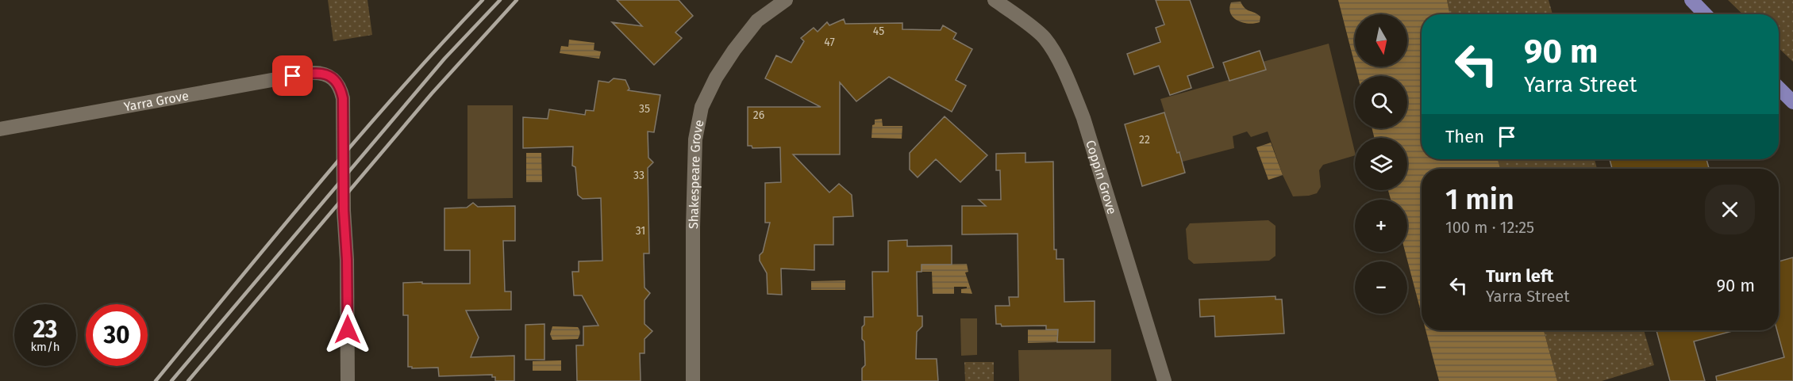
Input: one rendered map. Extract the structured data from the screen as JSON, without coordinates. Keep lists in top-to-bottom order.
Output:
{
  "streets": {
    "street": ["Yarra Grove", "Shakespeare Grove", "Coppin Grove"]
  },
  "house_numbers": [
    "45",
    "47",
    "35",
    "26",
    "22",
    "33",
    "31"
  ],
  "north": "bottom",
  "page": {
    "map_buttons": ["+", "−"],
    "turn": ["90 m", "Yarra Street"],
    "then": "Then",
    "heading": ["1 min", "100 m · 12:25"],
    "list": [
      {
        "name": "Turn left",
        "note": "Yarra Street",
        "value": "90 m"
      }
    ],
    "speed": "23 km/h",
    "limit": "30"
  }
}
